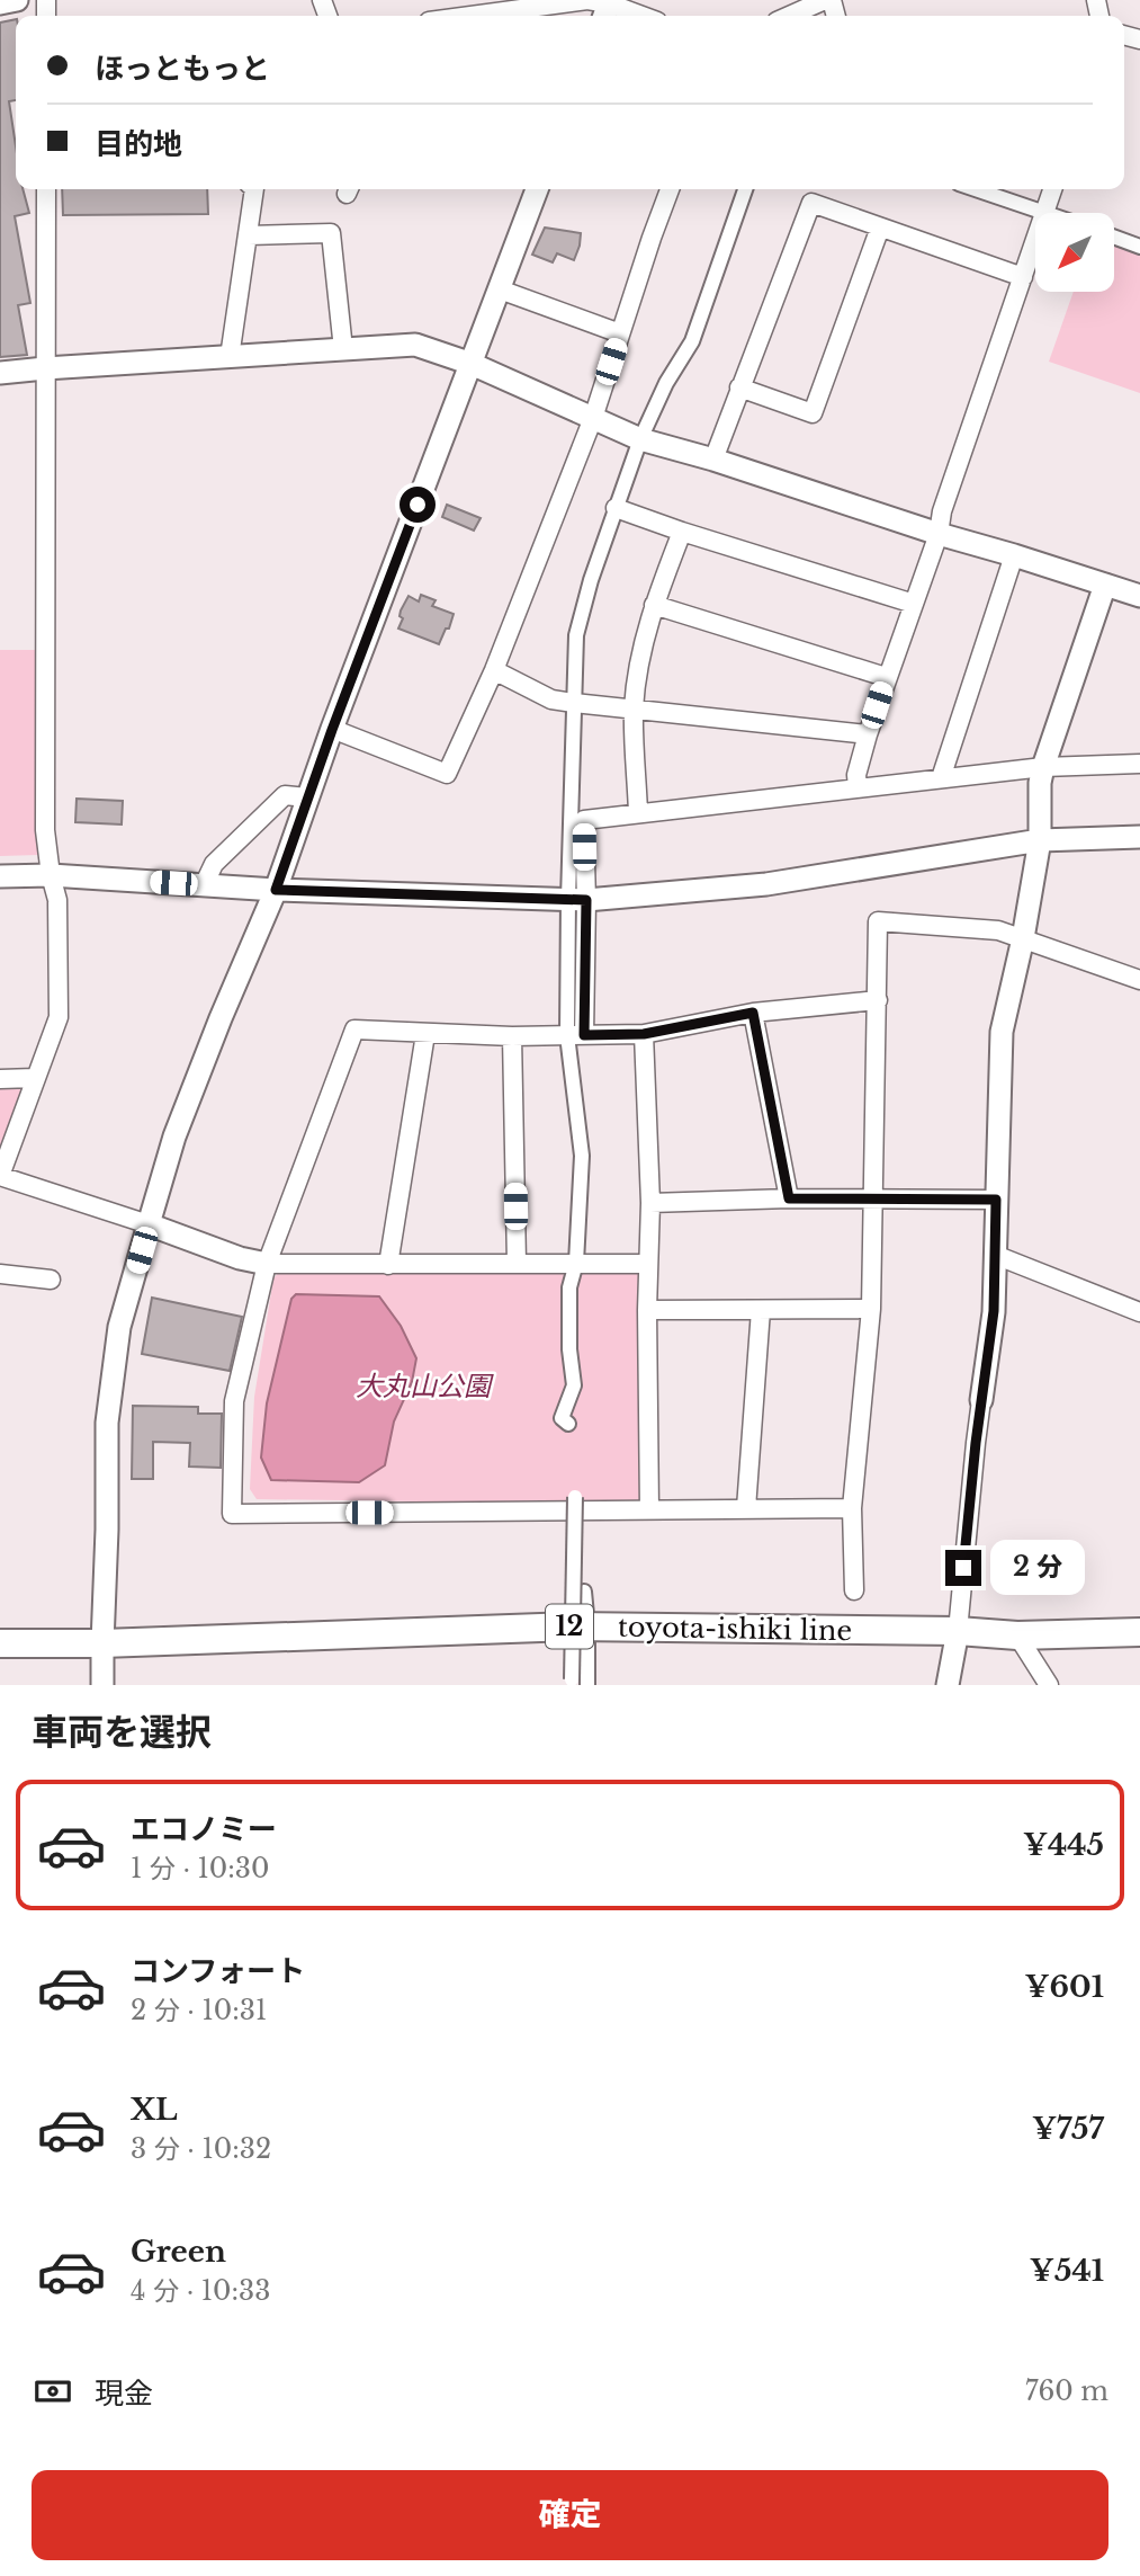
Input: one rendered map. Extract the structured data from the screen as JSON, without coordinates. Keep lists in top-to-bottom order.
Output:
{
  "streets": {
    "main road": ["12", "toyota-ishiki line"]
  },
  "parks": ["大丸山公園"],
  "north": "bottom left",
  "page": {
    "banner": ["ほっともっと", "目的地"],
    "bubble": "2 分",
    "heading": "車両を選択",
    "list": [
      {
        "name": "エコノミー",
        "note": "1 分 · 10:30",
        "value": "¥445"
      },
      {
        "name": "コンフォート",
        "note": "2 分 · 10:31",
        "value": "¥601"
      },
      {
        "name": "XL",
        "note": "3 分 · 10:32",
        "value": "¥757"
      },
      {
        "name": "Green",
        "note": "4 分 · 10:33",
        "value": "¥541"
      }
    ],
    "pay": ["現金", "760 m"],
    "buttons": "確定"
  }
}
